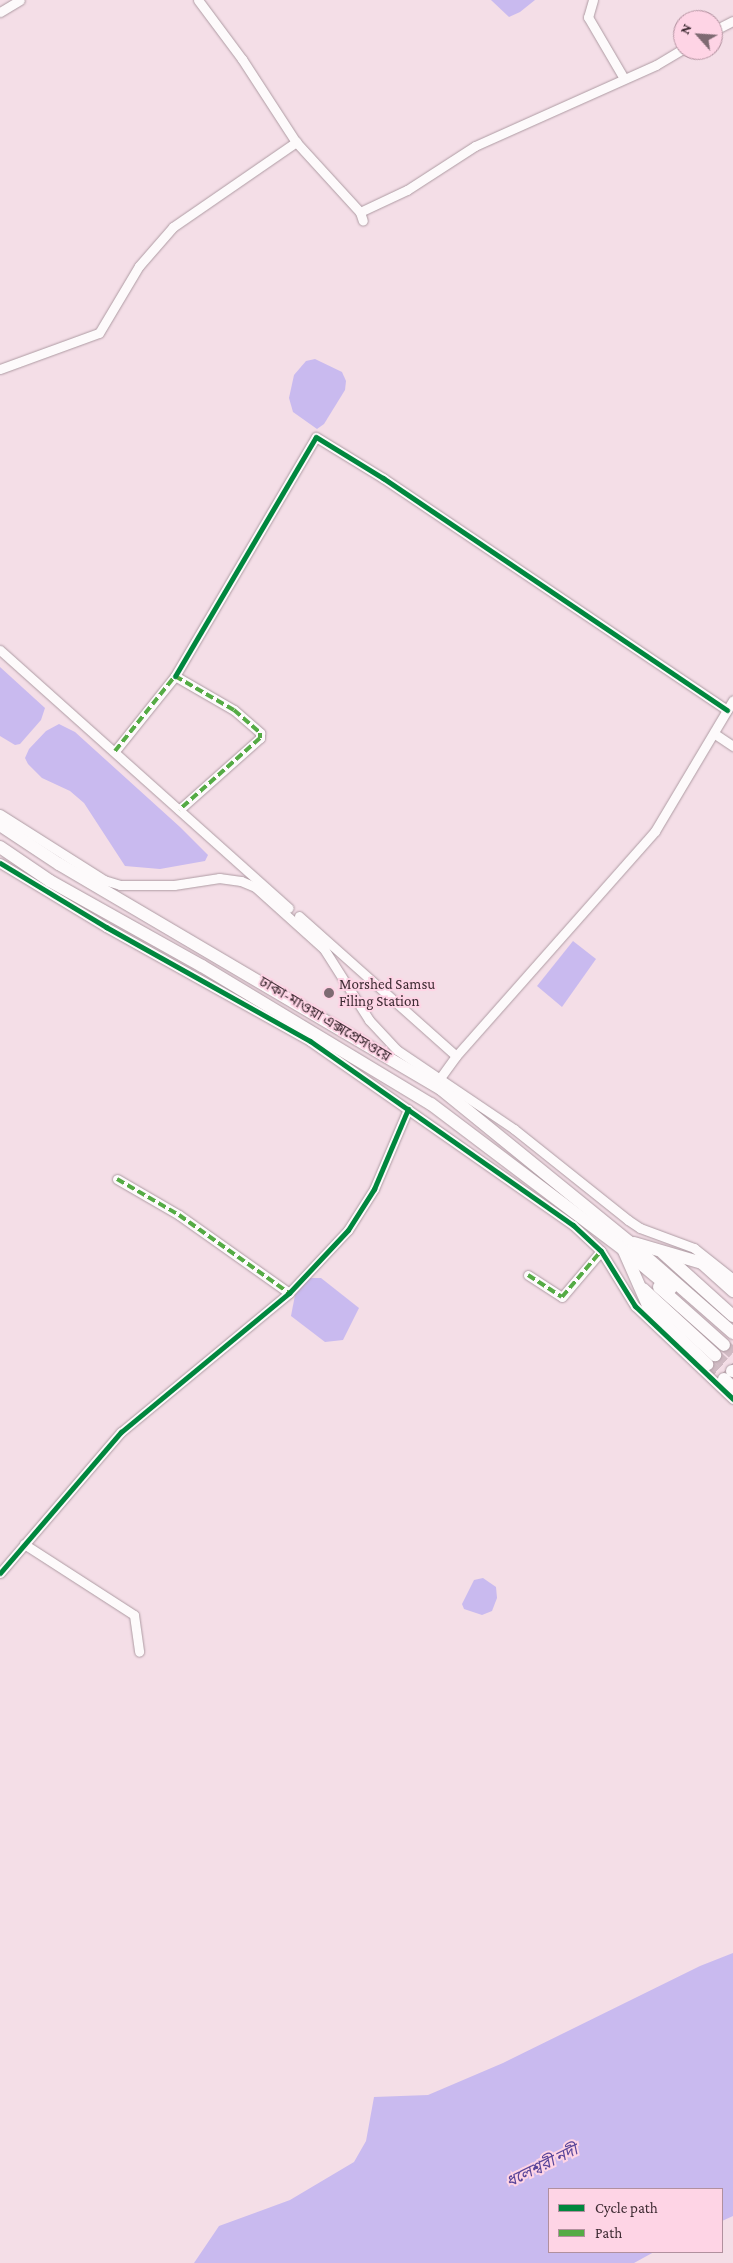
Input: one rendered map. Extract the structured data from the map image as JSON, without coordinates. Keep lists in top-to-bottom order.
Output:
{
  "streets": {
    "highway": ["ঢাকা-মাওয়া এক্সপ্রেসওয়ে"]
  },
  "water": ["ধলেশ্বরী নদী"],
  "places": ["Morshed Samsu Filing Station"],
  "legend": ["Cycle path", "Path"],
  "north": "top left"
}
